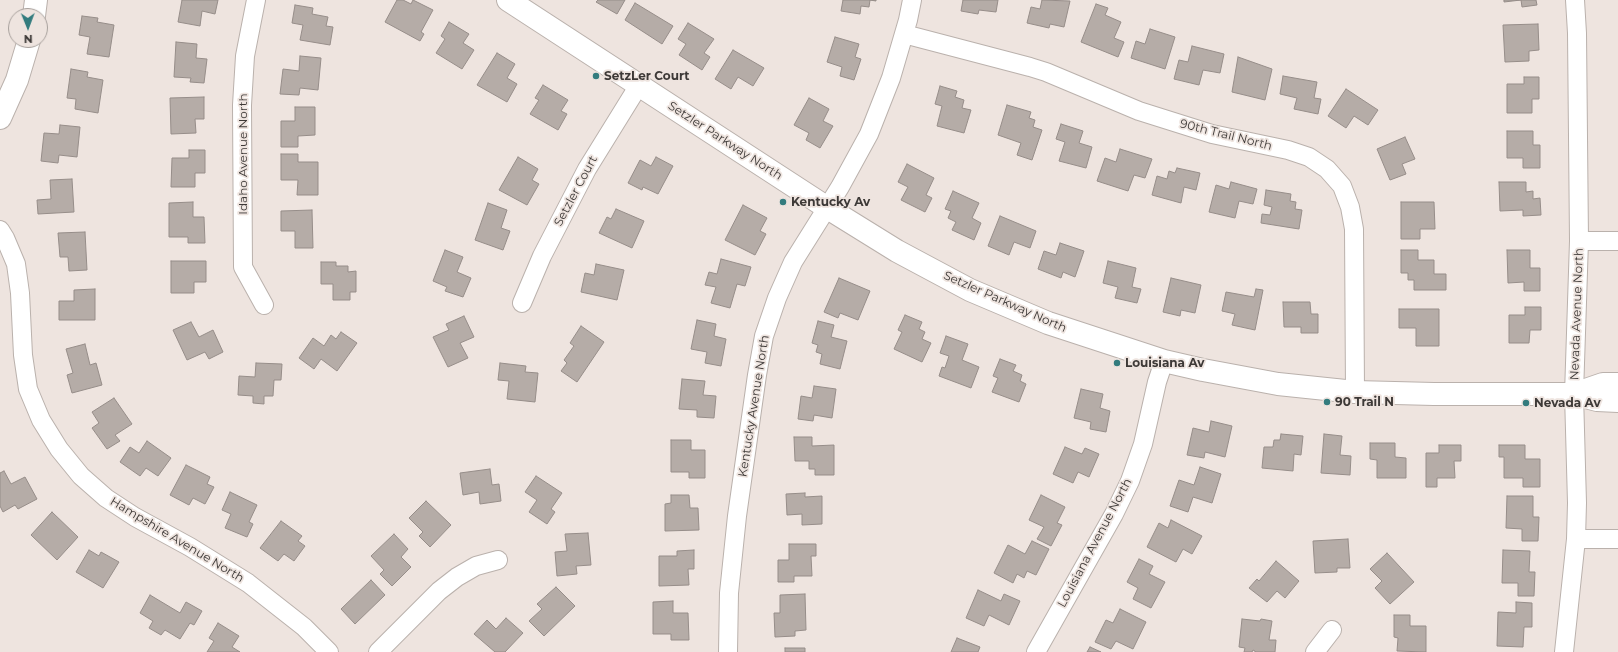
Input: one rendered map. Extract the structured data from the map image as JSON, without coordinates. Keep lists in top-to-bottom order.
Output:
{
  "streets": {
    "street": [
      "90th Trail North",
      "Setzler Parkway North",
      "Idaho Avenue North",
      "Setzler Court",
      "Nevada Avenue North",
      "Kentucky Avenue North",
      "Hampshire Avenue North",
      "Louisiana Avenue North"
    ]
  },
  "crossings": [
    ["90th Trail North", "Setzler Parkway North"],
    ["90th Trail North", "Kentucky Avenue North"],
    ["Setzler Parkway North", "Setzler Court"],
    ["Setzler Parkway North", "Nevada Avenue North"],
    ["Setzler Parkway North", "Kentucky Avenue North"],
    ["Setzler Parkway North", "Louisiana Avenue North"]
  ],
  "places": [
    "SetzLer Court",
    "Kentucky Av",
    "Louisiana Av",
    "90 Trail N",
    "Nevada Av"
  ],
  "north": "bottom"
}
